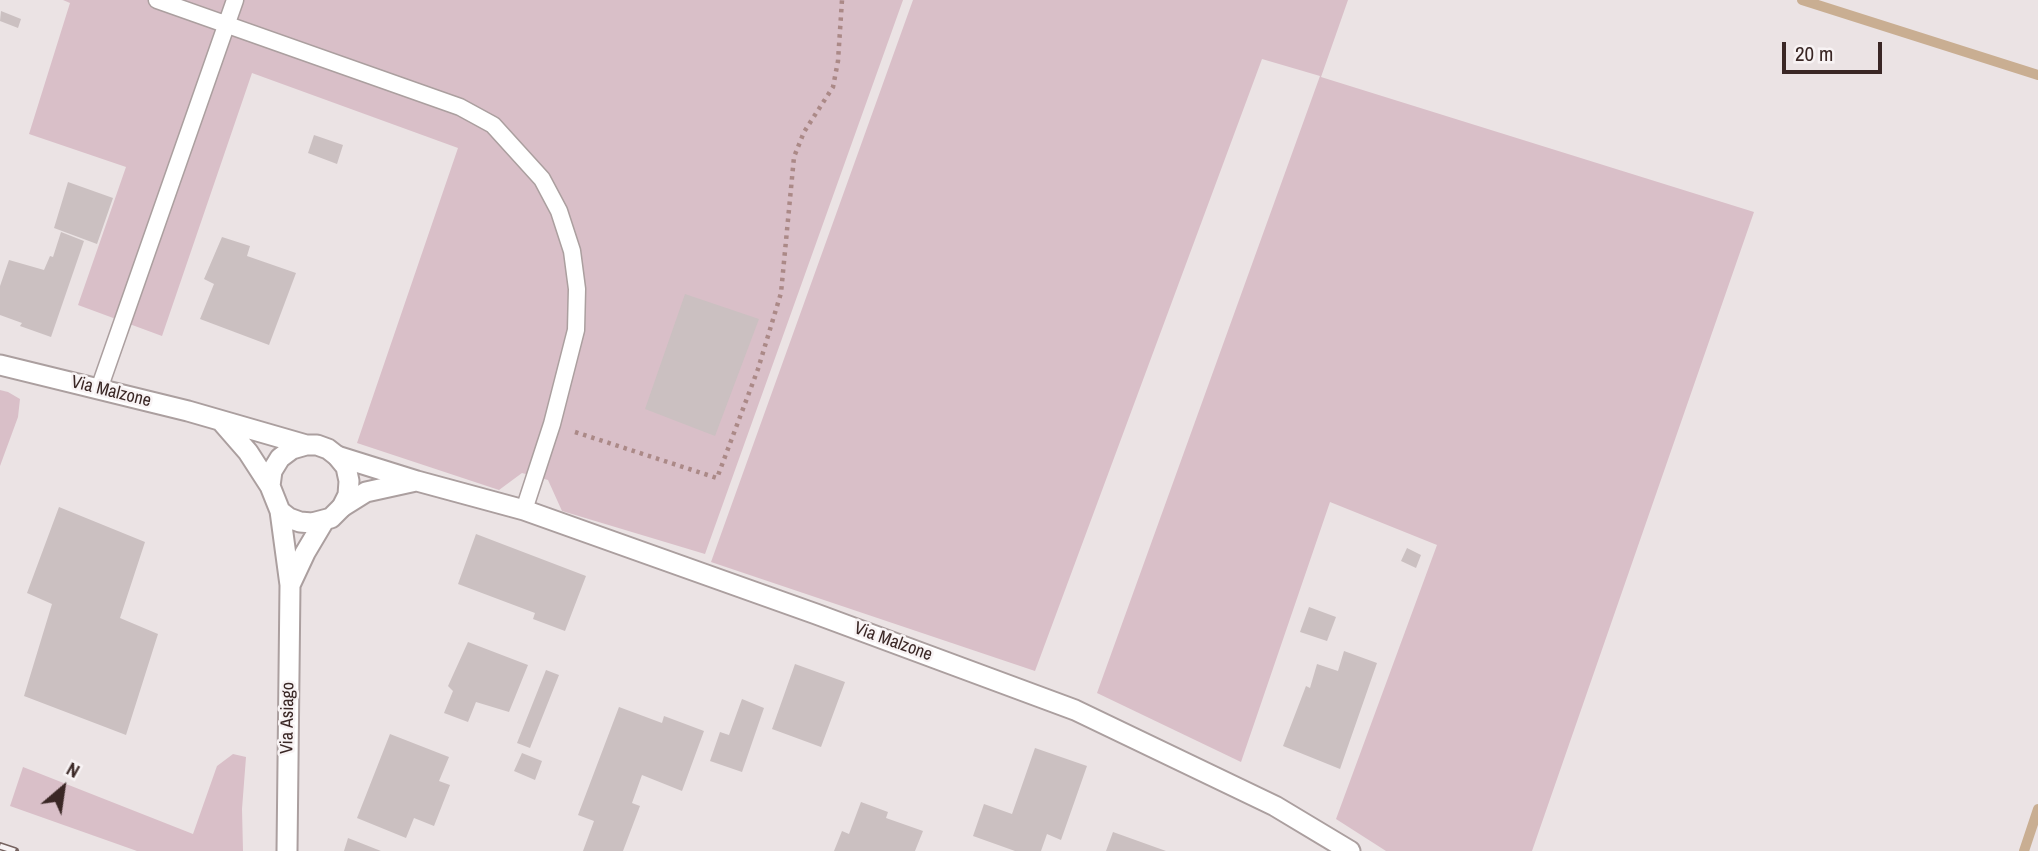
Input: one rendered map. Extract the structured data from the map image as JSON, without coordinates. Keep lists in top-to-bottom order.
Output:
{
  "streets": {
    "street": ["Via Malzone", "Via Asiago"]
  },
  "crossings": [
    ["Via Malzone", "Via Asiago"]
  ],
  "scale_bar": "20 m",
  "north": "top right"
}
